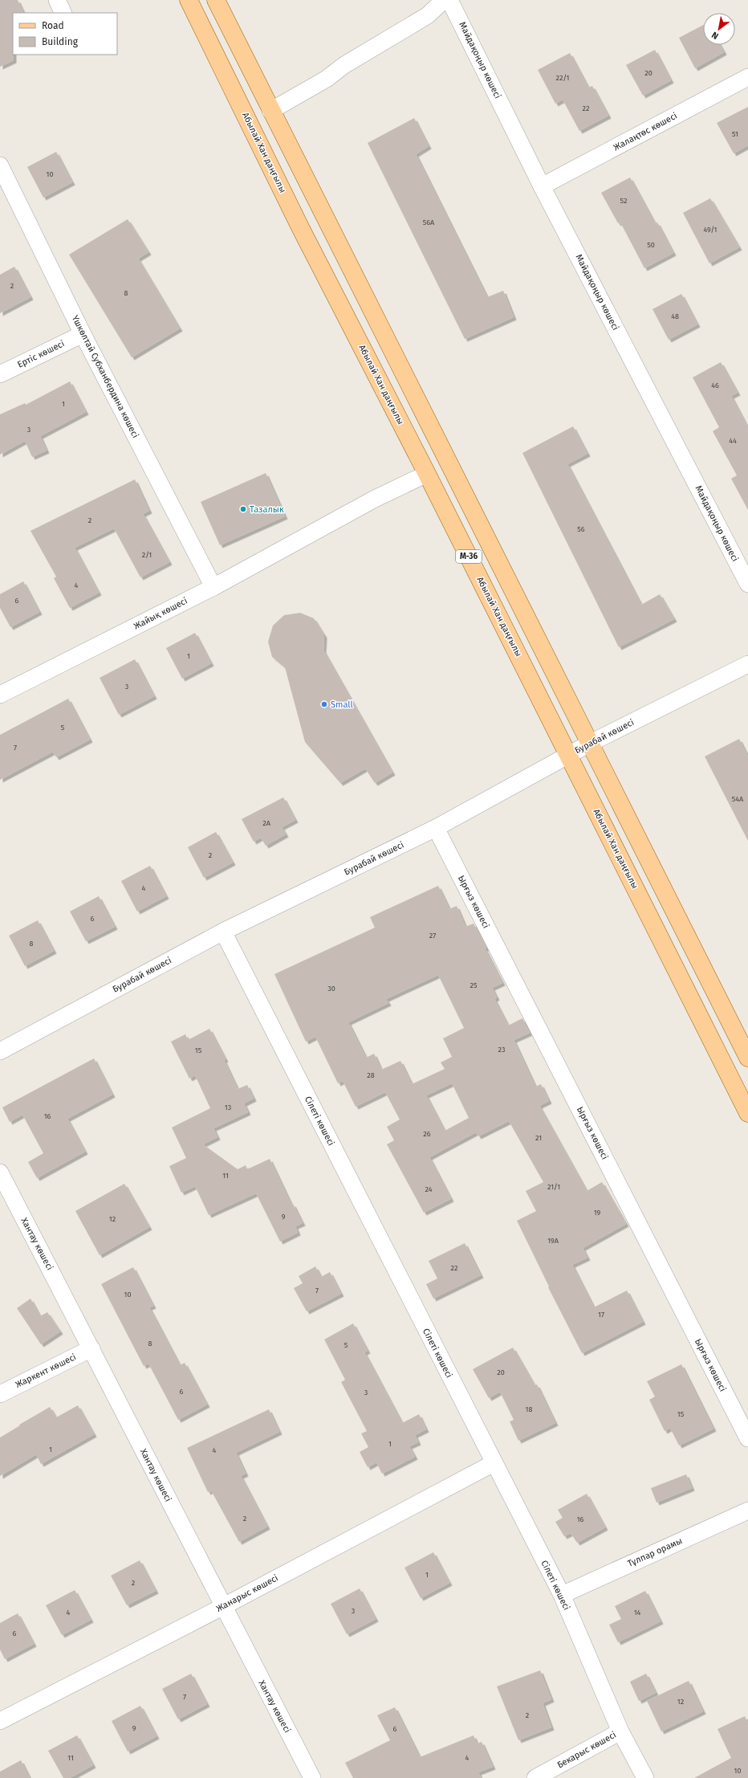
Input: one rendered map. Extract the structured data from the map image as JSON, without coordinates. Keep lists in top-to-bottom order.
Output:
{
  "streets": {
    "main road": ["Абылай Хан даңғылы", "M-36"],
    "street": [
      "Майдақоңыр көшесі",
      "Жалаңтөс көшесі",
      "Ертіс көшесі",
      "Үшкөлтай Субханбердина көшесі",
      "Жайық көшесі",
      "Бурабай көшесі",
      "Ырғыз көшесі",
      "Сілеті көшесі",
      "Хантау көшесі",
      "Жаркент көшесі",
      "Тұлпар орамы",
      "Жанарыс көшесі",
      "Бекарыс көшесі"
    ]
  },
  "crossings": [
    ["Майдақоңыр көшесі", "Жалаңтөс көшесі"],
    ["Абылай Хан даңғылы", "Жайық көшесі"],
    ["Абылай Хан даңғылы", "Бурабай көшесі"],
    ["Ертіс көшесі", "Үшкөлтай Субханбердина көшесі"],
    ["Үшкөлтай Субханбердина көшесі", "Жайық көшесі"],
    ["M-36", "Бурабай көшесі"],
    ["Бурабай көшесі", "Ырғыз көшесі"],
    ["Бурабай көшесі", "Сілеті көшесі"],
    ["Сілеті көшесі", "Тұлпар орамы"],
    ["Сілеті көшесі", "Жанарыс көшесі"],
    ["Сілеті көшесі", "Бекарыс көшесі"],
    ["Хантау көшесі", "Жаркент көшесі"],
    ["Хантау көшесі", "Жанарыс көшесі"]
  ],
  "places": ["Тазалык", "Small"],
  "house_numbers": [
    "20",
    "22/1",
    "22",
    "51",
    "10",
    "52",
    "56А",
    "49/1",
    "50",
    "2",
    "8",
    "48",
    "46",
    "1",
    "3",
    "44",
    "2",
    "56",
    "2/1",
    "4",
    "6",
    "1",
    "3",
    "5",
    "7",
    "54А",
    "2А",
    "2",
    "4",
    "6",
    "27",
    "8",
    "25",
    "30",
    "23",
    "15",
    "28",
    "13",
    "16",
    "26",
    "21",
    "11",
    "21/1",
    "24",
    "19",
    "9",
    "12",
    "19А",
    "22",
    "7",
    "10",
    "17",
    "8",
    "5",
    "20",
    "6",
    "3",
    "18",
    "15",
    "1",
    "1",
    "4",
    "2",
    "16",
    "1",
    "2",
    "3",
    "4",
    "14",
    "6",
    "7",
    "12",
    "2",
    "9",
    "6",
    "11",
    "4",
    "10"
  ],
  "legend": ["Road", "Building"],
  "north": "bottom left"
}
